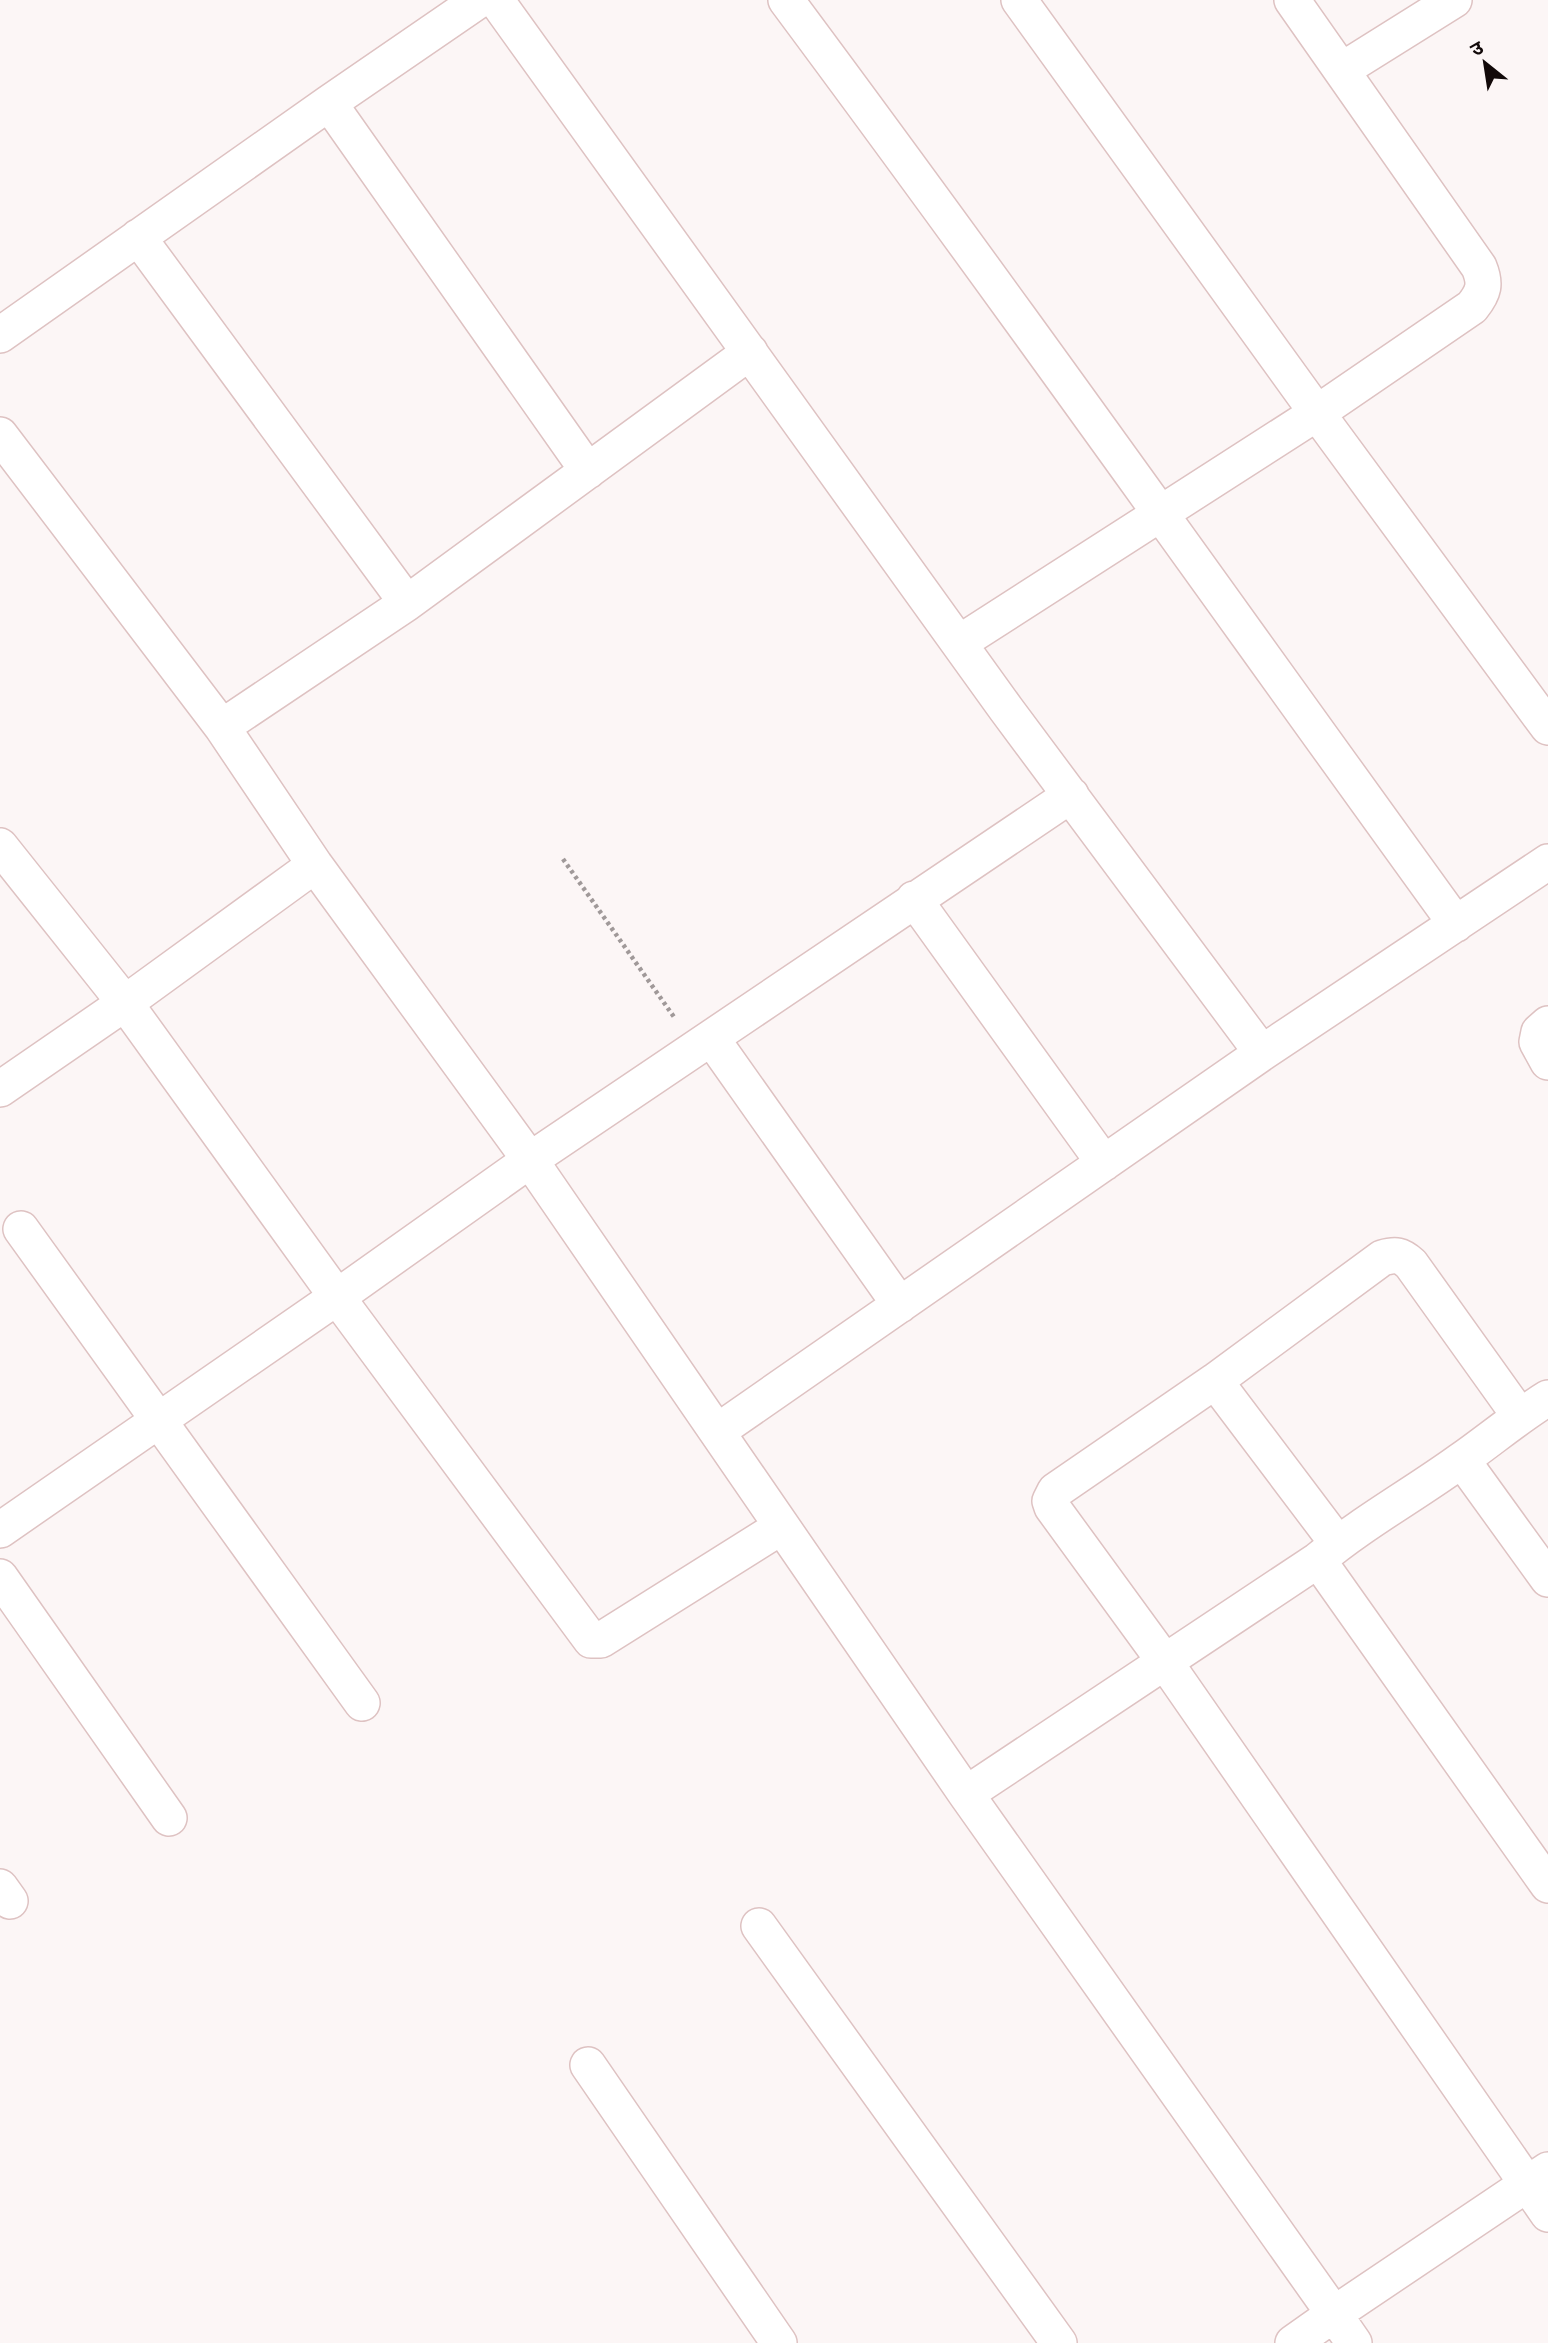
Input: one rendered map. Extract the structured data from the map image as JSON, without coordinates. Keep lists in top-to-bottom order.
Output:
{
  "north": "top left"
}
